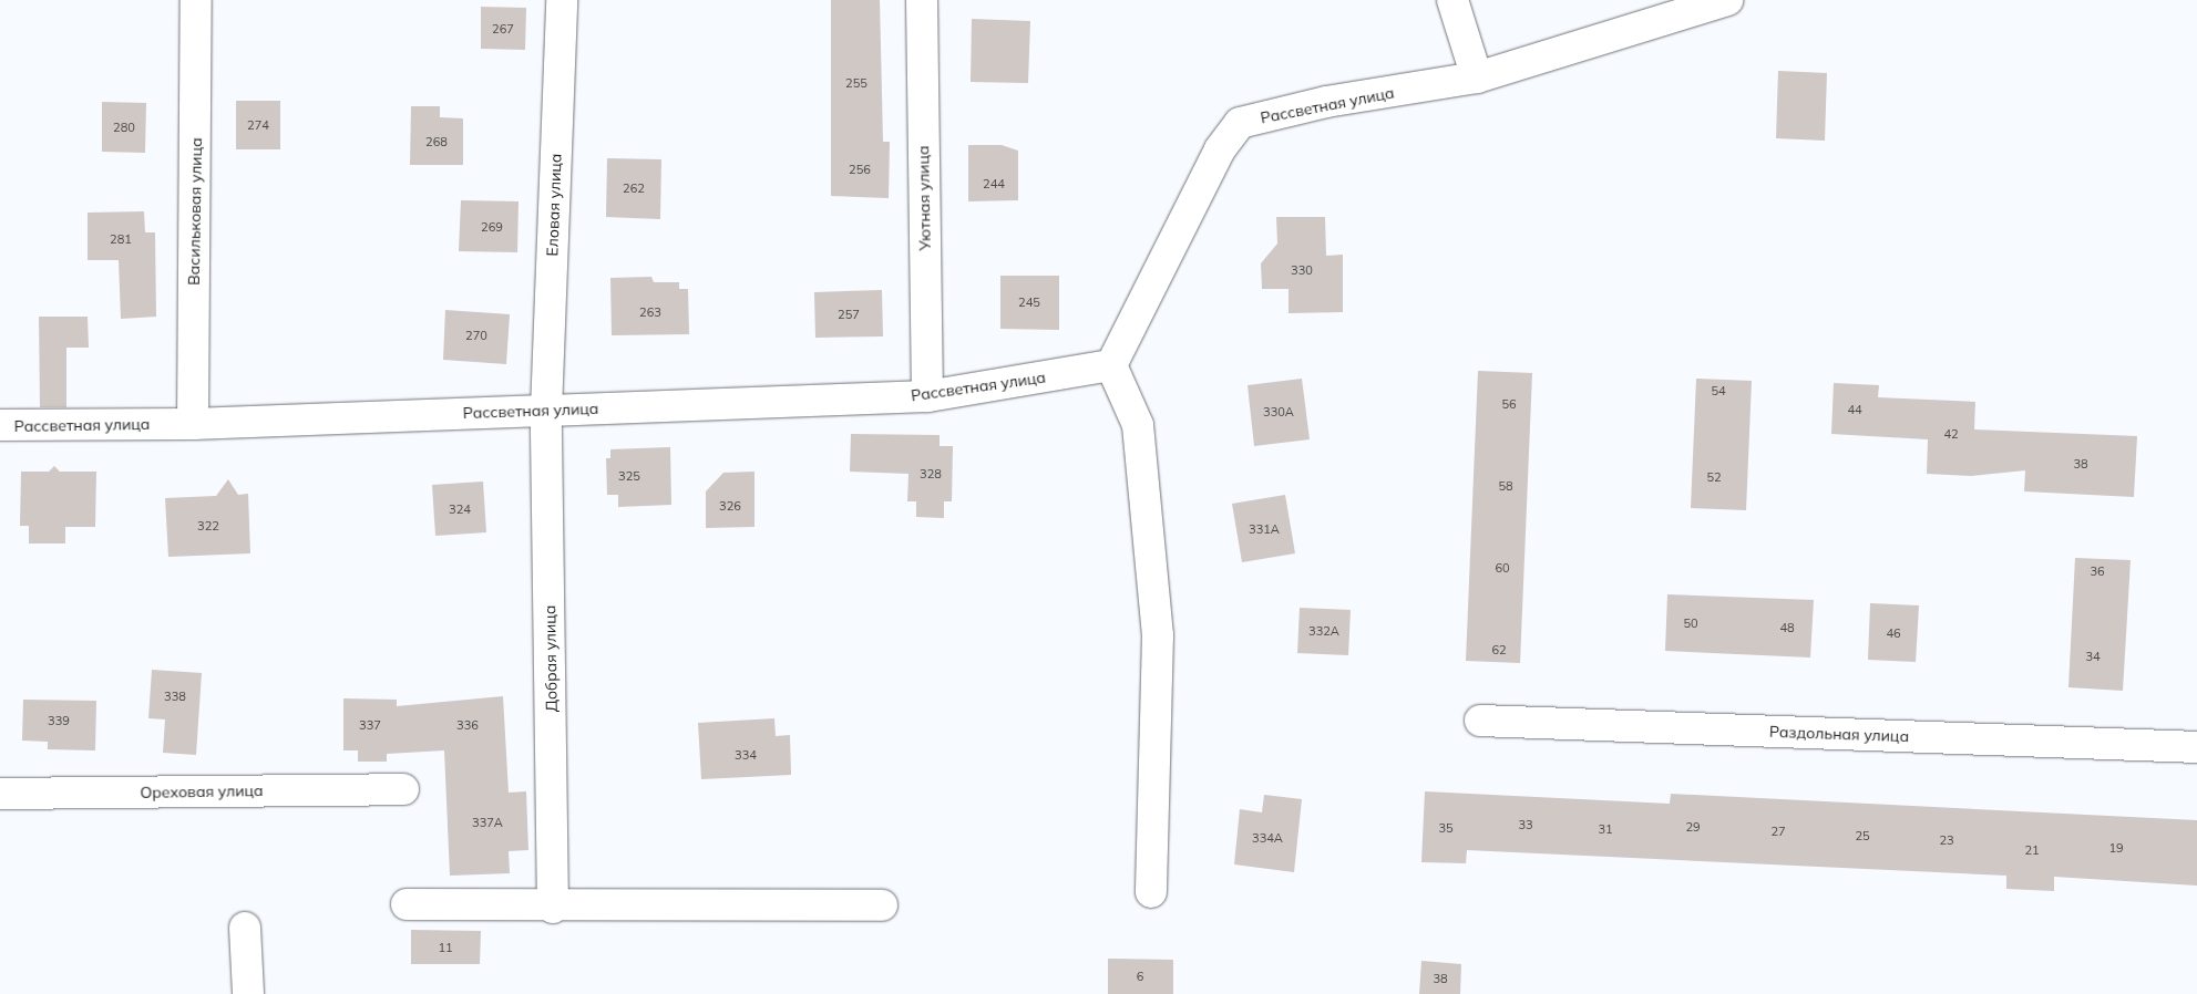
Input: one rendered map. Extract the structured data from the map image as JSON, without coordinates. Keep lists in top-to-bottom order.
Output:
{
  "streets": {
    "street": [
      "Рассветная улица",
      "Уютная улица",
      "Еловая улица",
      "Васильковая улица",
      "Добрая улица",
      "Раздольная улица",
      "Ореховая улица"
    ]
  },
  "crossings": [
    ["Рассветная улица", "Уютная улица"],
    ["Рассветная улица", "Еловая улица"],
    ["Рассветная улица", "Васильковая улица"],
    ["Рассветная улица", "Добрая улица"],
    ["Еловая улица", "Добрая улица"]
  ],
  "house_numbers": [
    "267",
    "255",
    "274",
    "280",
    "268",
    "256",
    "244",
    "262",
    "269",
    "281",
    "330",
    "245",
    "263",
    "257",
    "270",
    "54",
    "56",
    "44",
    "330А",
    "42",
    "38",
    "328",
    "325",
    "52",
    "58",
    "326",
    "324",
    "322",
    "331А",
    "60",
    "36",
    "50",
    "48",
    "332А",
    "46",
    "62",
    "34",
    "338",
    "339",
    "337",
    "336",
    "334",
    "337А",
    "33",
    "29",
    "35",
    "31",
    "27",
    "25",
    "334А",
    "23",
    "19",
    "21",
    "11",
    "6",
    "38"
  ]
}
